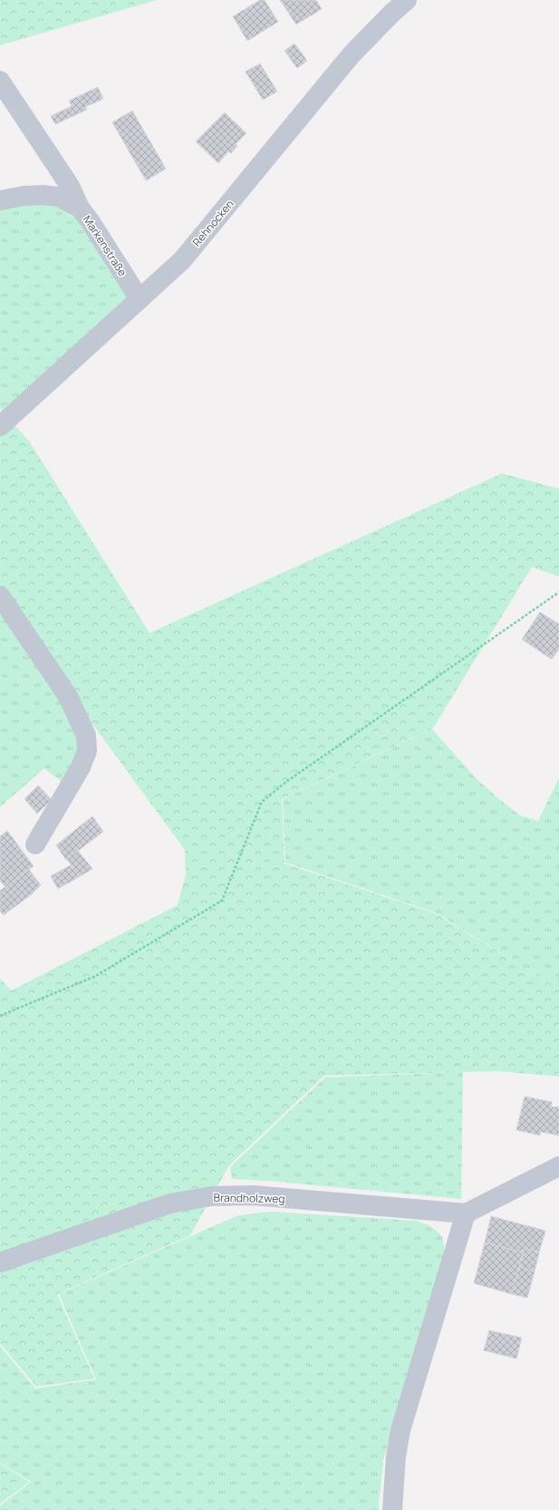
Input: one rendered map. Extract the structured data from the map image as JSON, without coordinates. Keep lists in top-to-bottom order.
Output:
{
  "streets": {
    "street": ["Rehnocken", "Markenstraße", "Brandholzweg"]
  },
  "crossings": [
    ["Rehnocken", "Markenstraße"]
  ]
}
